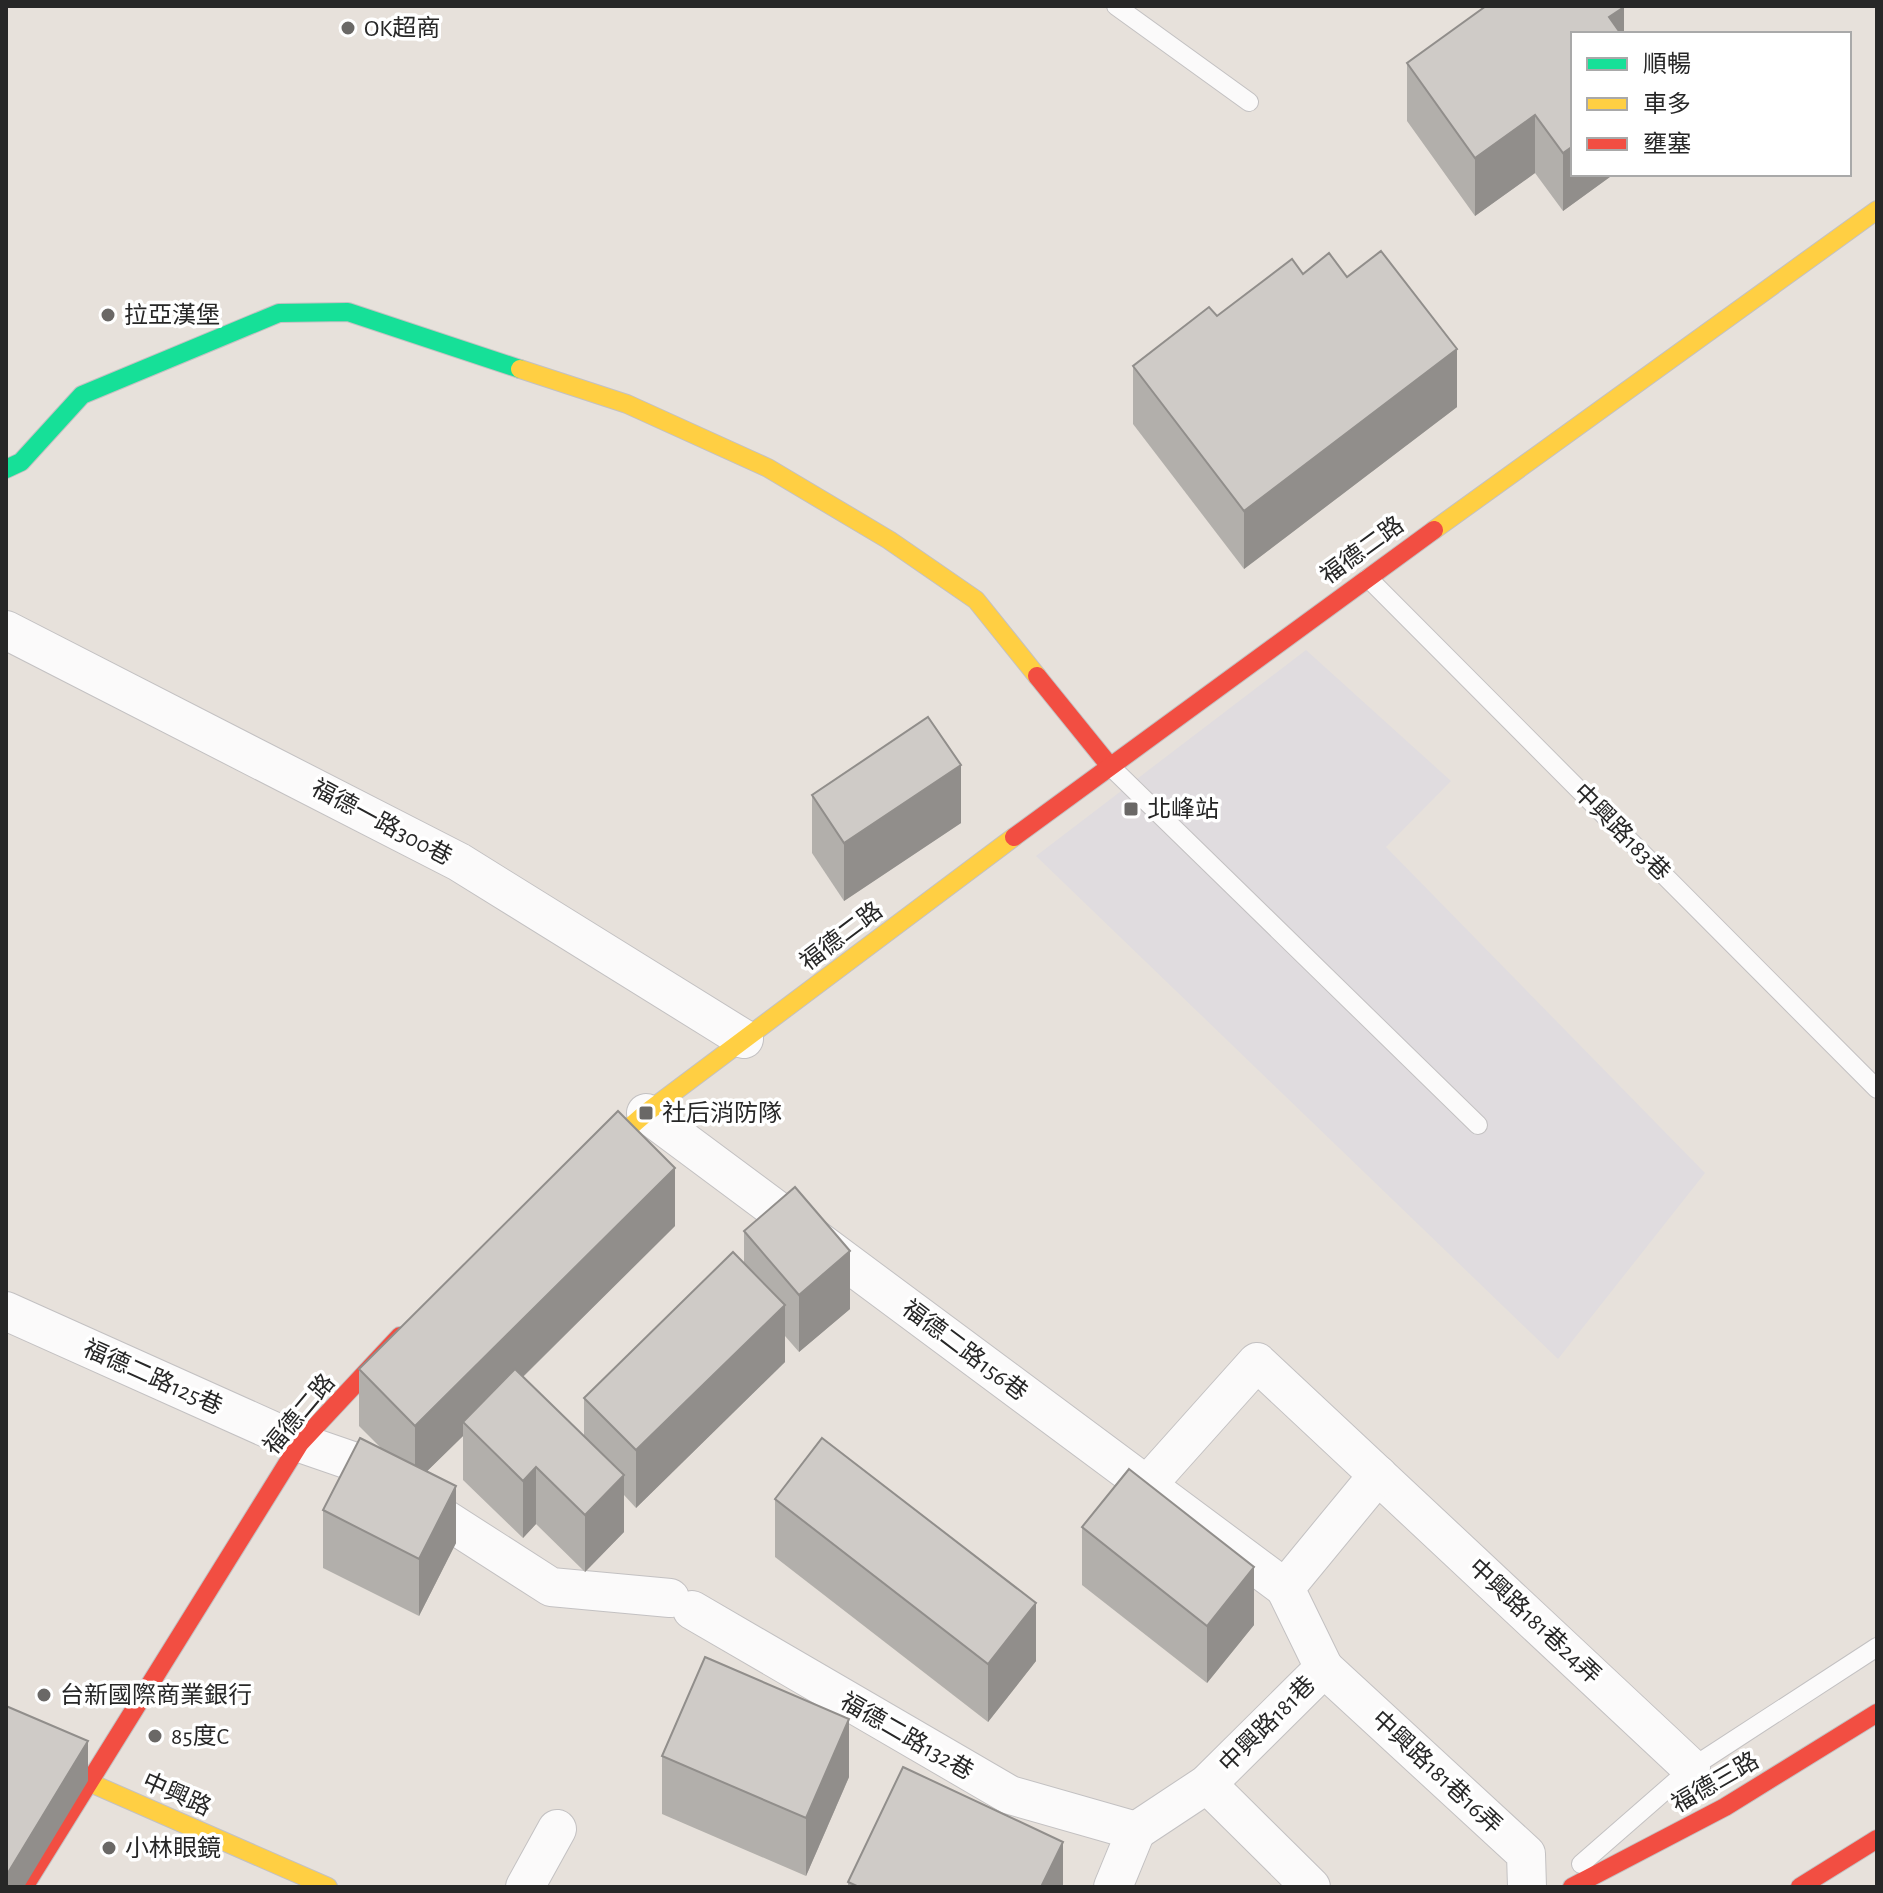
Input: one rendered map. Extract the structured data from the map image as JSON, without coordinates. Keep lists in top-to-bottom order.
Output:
{
  "streets": {
    "main road": ["福德二路", "福德三路", "中興路"],
    "street": [
      "福德一路300巷",
      "福德二路156巷",
      "福德二路125巷",
      "中興路181巷24弄",
      "中興路181巷",
      "福德二路132巷",
      "中興路181巷16弄"
    ],
    "lane": ["中興路183巷"]
  },
  "crossings": [
    ["福德二路", "福德一路300巷"],
    ["福德二路", "中興路183巷"],
    ["福德二路", "福德二路156巷"],
    ["福德二路", "福德二路125巷"],
    ["福德二路", "福德二路132巷"],
    ["福德二路", "中興路"],
    ["福德二路156巷", "中興路181巷24弄"],
    ["福德二路156巷", "中興路181巷"],
    ["福德二路125巷", "福德二路132巷"],
    ["中興路181巷", "福德二路132巷"],
    ["中興路181巷", "中興路181巷16弄"]
  ],
  "places": {
    "other": [
      "OK超商",
      "拉亞漢堡",
      "台新國際商業銀行",
      "85度C",
      "小林眼鏡"
    ],
    "transit": ["北峰站", "社后消防隊"]
  },
  "legend": ["順暢", "車多", "壅塞"]
}
